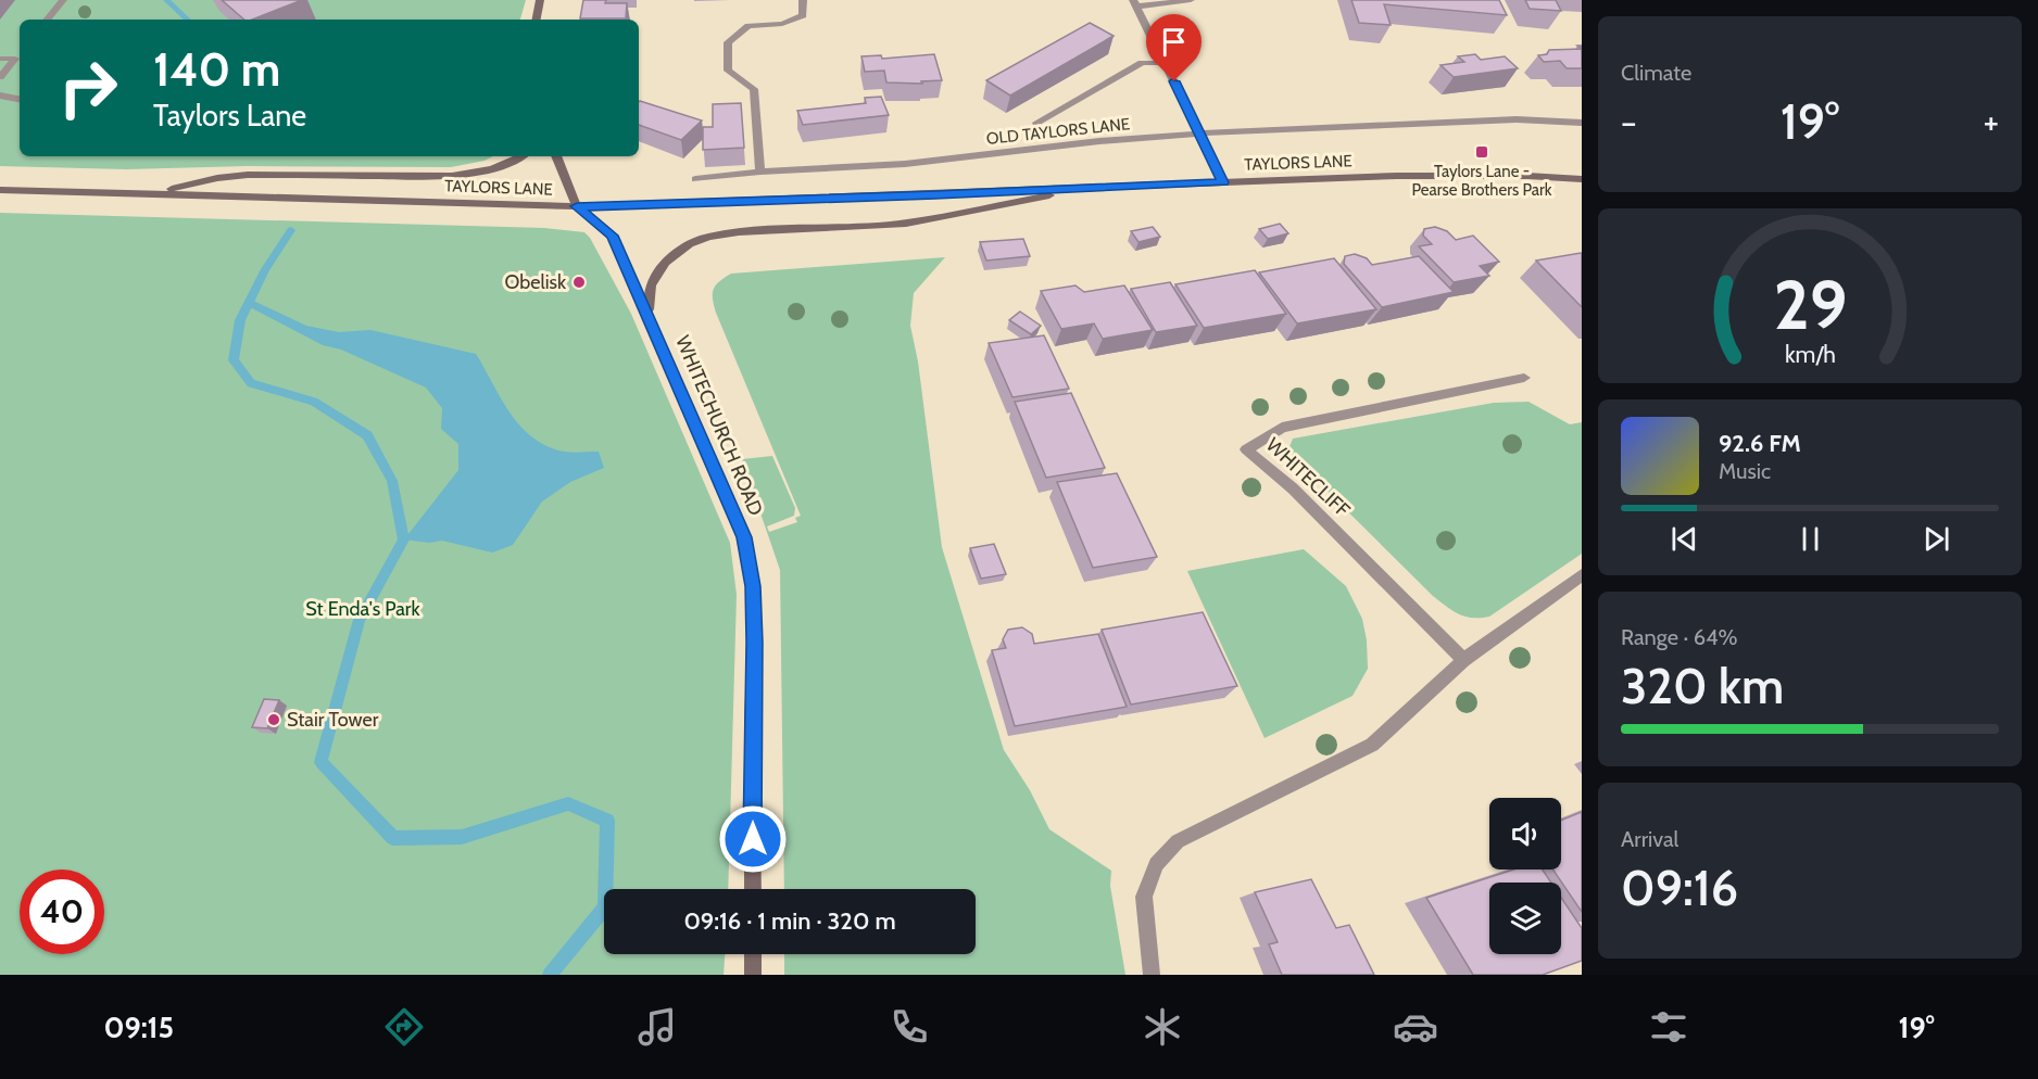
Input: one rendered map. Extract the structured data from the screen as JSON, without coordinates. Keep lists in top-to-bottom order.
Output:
{
  "streets": {
    "street": [
      "OLD TAYLORS LANE",
      "TAYLORS LANE",
      "WHITECHURCH ROAD",
      "WHITECLIFF"
    ]
  },
  "crossings": [
    ["TAYLORS LANE", "WHITECHURCH ROAD"]
  ],
  "parks": ["St Enda's Park"],
  "places": {
    "transit": ["Taylors Lane - Pearse Brothers Park"],
    "other": ["Obelisk", "Stair Tower"]
  },
  "page": {
    "tile": [
      "Climate",
      ["Range · 64%", "320 km"],
      ["Arrival", "09:16"]
    ],
    "turn": ["140 m", "Taylors Lane"],
    "heat": ["−", "19°", "+"],
    "song": ["92.6 FM", "Music"],
    "limit": "40",
    "trip": "09:16 · 1 min · 320 m",
    "tabs": ["09:15", "19°"],
    "gauge": ["29", "km/h"]
  }
}
